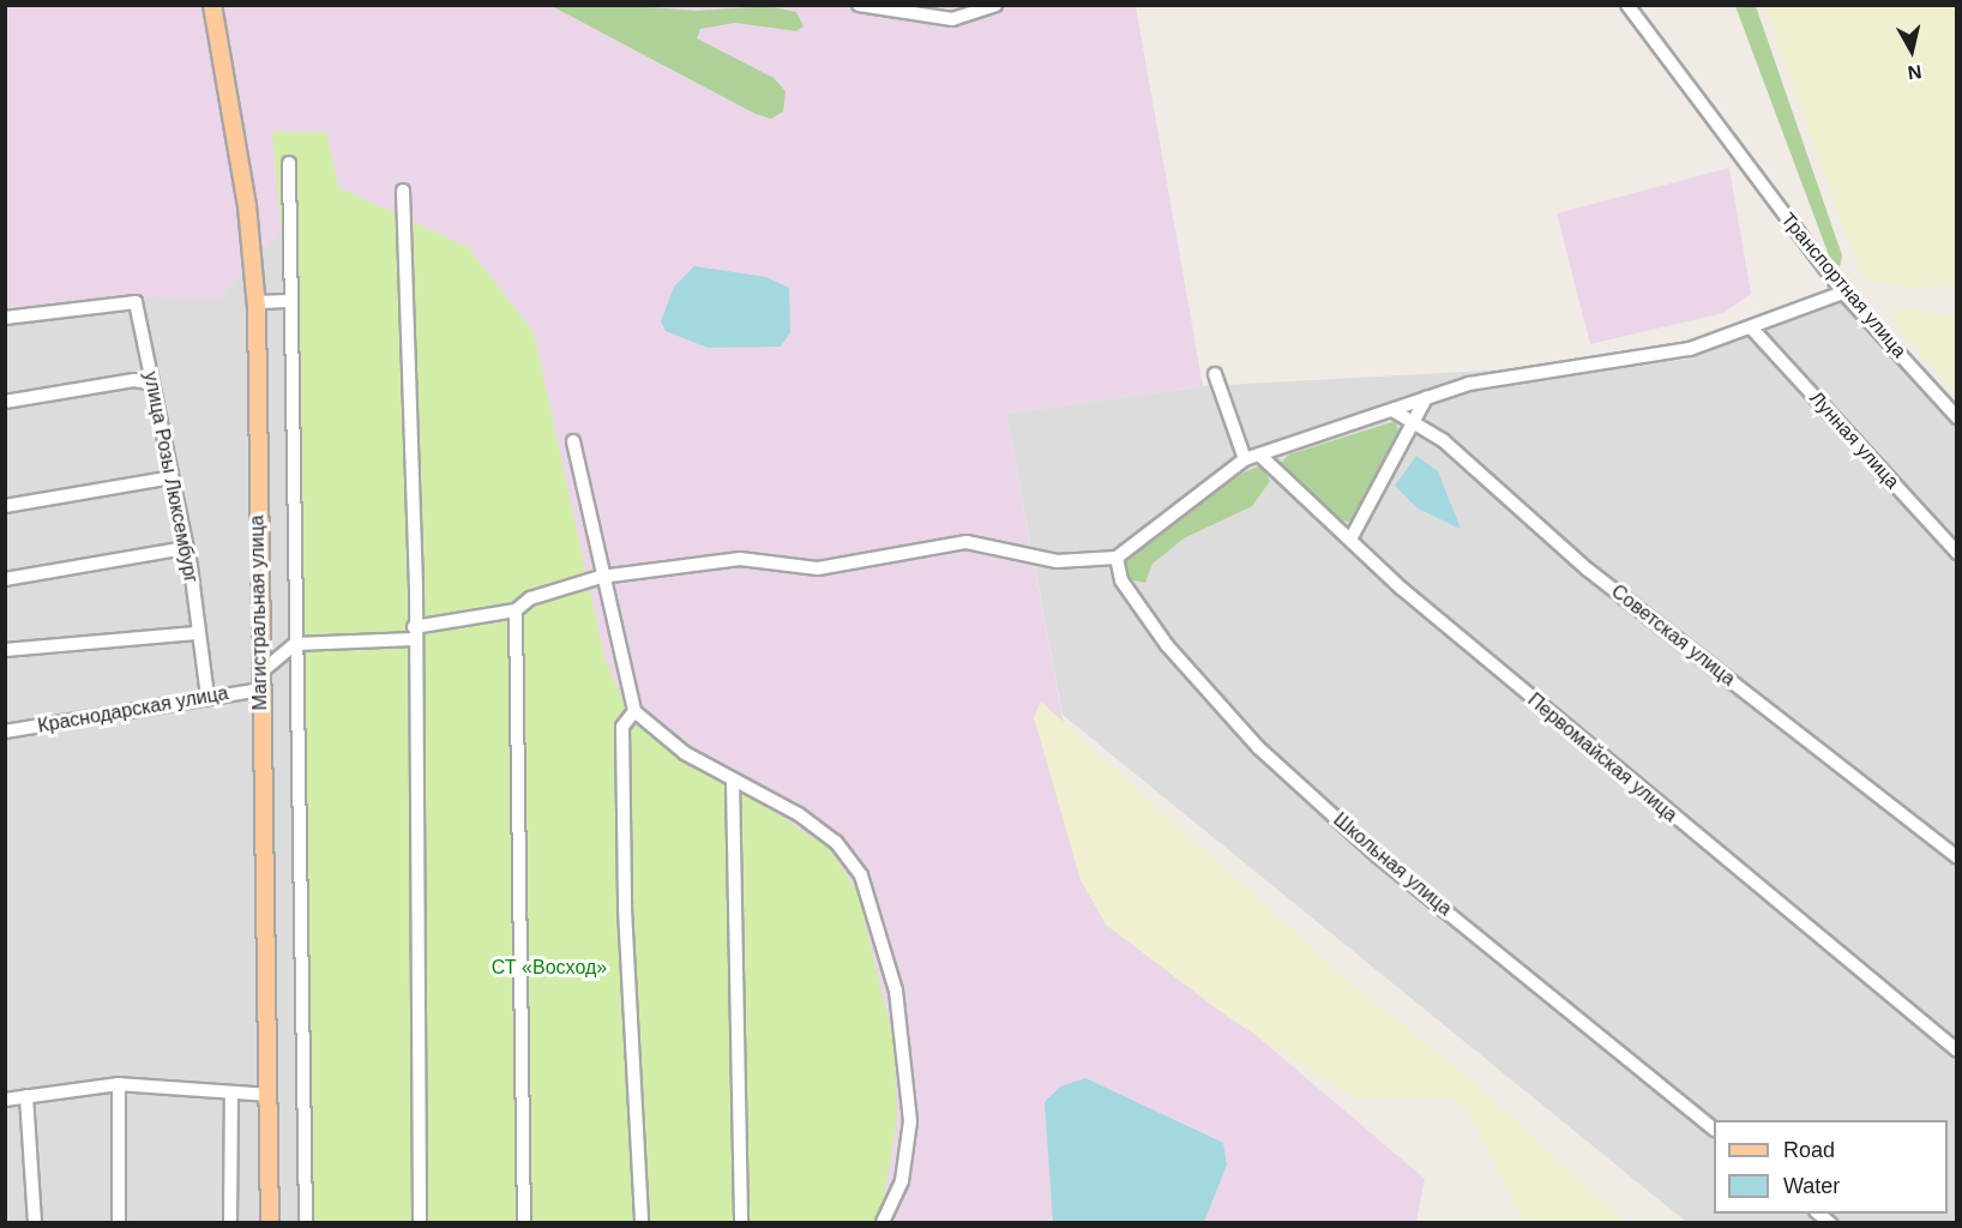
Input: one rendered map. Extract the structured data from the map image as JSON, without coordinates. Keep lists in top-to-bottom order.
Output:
{
  "streets": {
    "main road": ["Магистральная улица"],
    "street": [
      "Транспортная улица",
      "Лунная улица",
      "улица Розы Люксембург",
      "Советская улица",
      "Краснодарская улица",
      "Первомайская улица",
      "Школьная улица"
    ]
  },
  "crossings": [
    ["улица Розы Люксембург", "Краснодарская улица"],
    ["Магистральная улица", "Краснодарская улица"]
  ],
  "parks": ["СТ «Восход»"],
  "legend": ["Road", "Water"],
  "north": "bottom"
}
